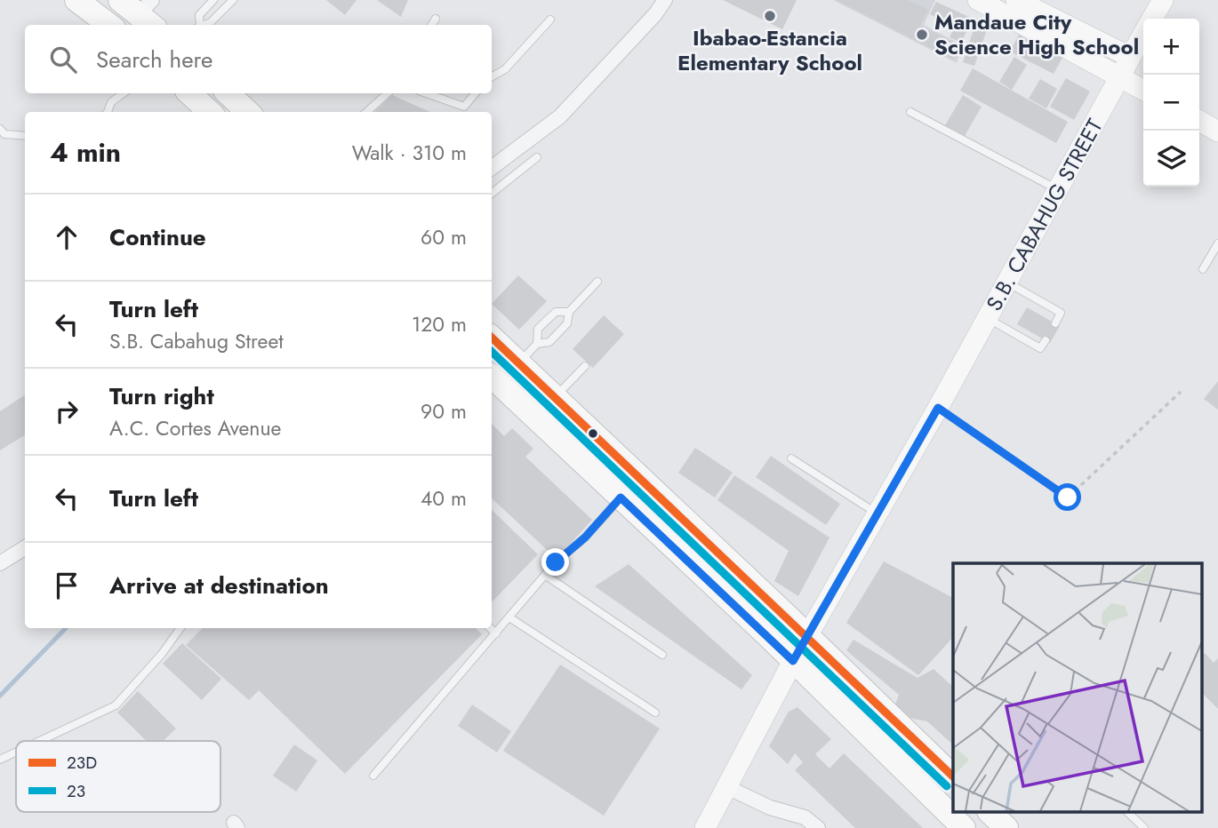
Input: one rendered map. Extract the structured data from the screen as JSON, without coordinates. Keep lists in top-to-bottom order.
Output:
{
  "streets": {
    "street": ["S.B. CABAHUG STREET"]
  },
  "places": ["Ibabao-Estancia Elementary School", "Mandaue City Science High School"],
  "lines": ["transit line 23D", "transit line 23"],
  "legend": ["23D", "23"],
  "page": {
    "map_buttons": ["+", "−"],
    "search": "Search here",
    "heading": ["4 min", "Walk · 310 m"],
    "list": [
      ["Continue", "60 m"],
      ["Turn left", "S.B. Cabahug Street", "120 m"],
      ["Turn right", "A.C. Cortes Avenue", "90 m"],
      ["Turn left", "40 m"],
      "Arrive at destination"
    ]
  }
}
